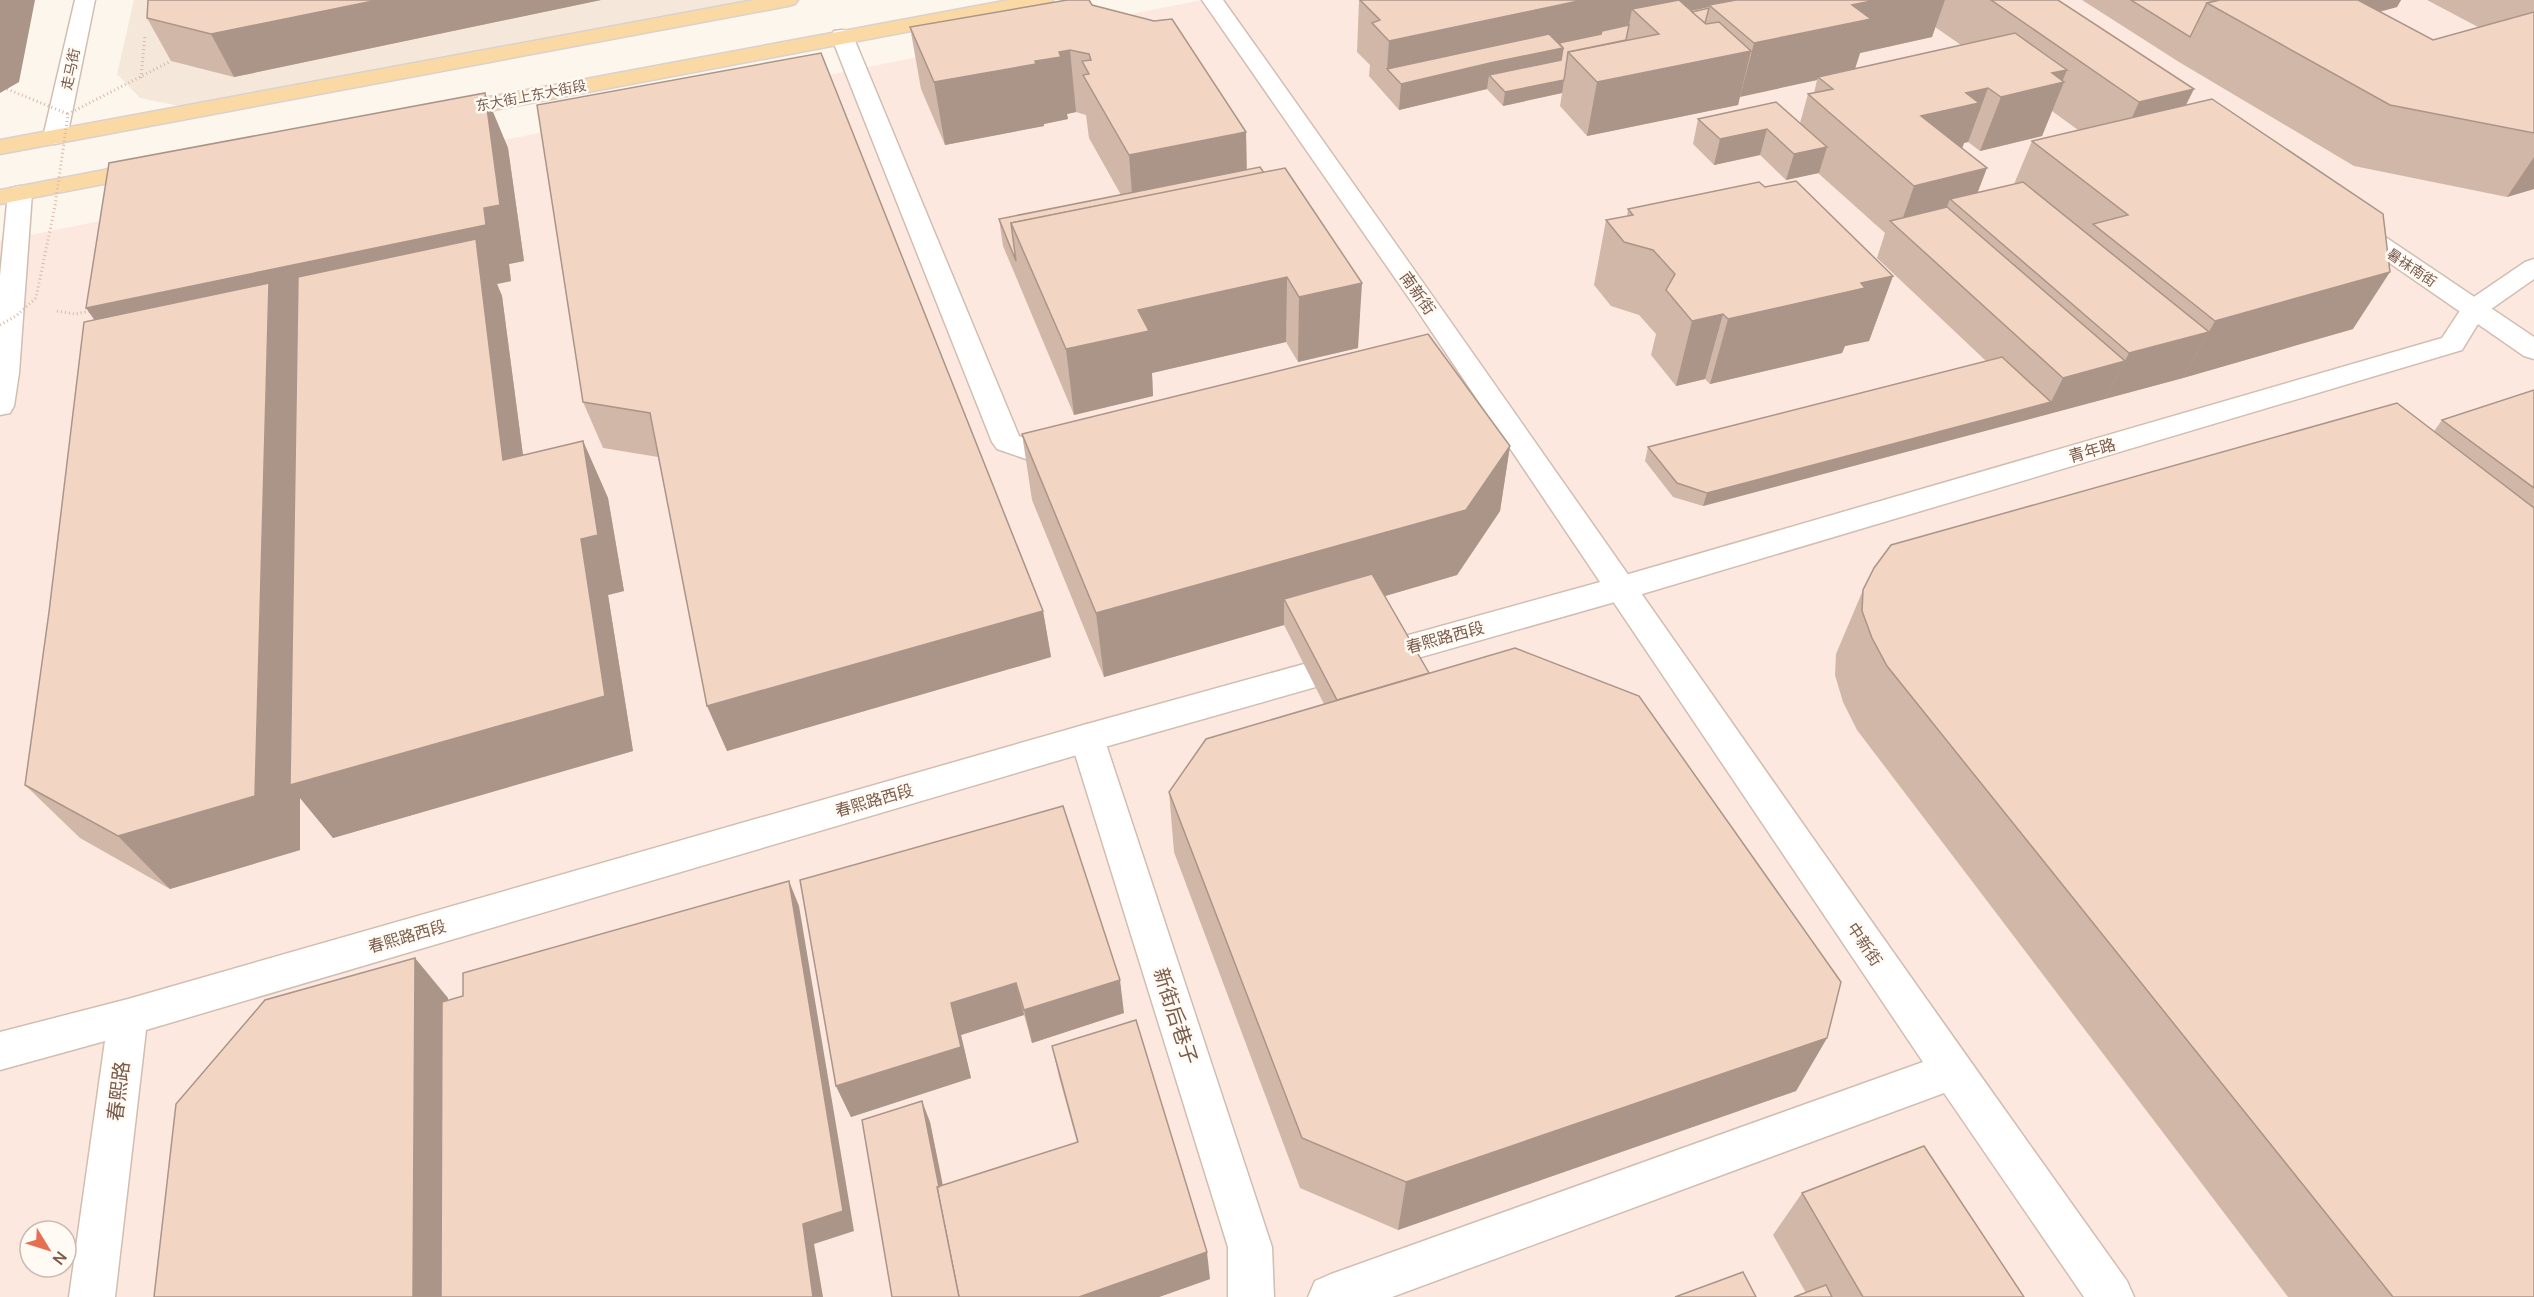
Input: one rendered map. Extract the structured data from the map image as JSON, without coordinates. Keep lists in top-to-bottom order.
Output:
{
  "streets": {
    "main road": ["东大街上东大街段"],
    "street": [
      "走马街",
      "暑袜南街",
      "南新街",
      "青年路",
      "春熙路西段",
      "中新街",
      "新街后巷子",
      "春熙路"
    ]
  },
  "crossings": [
    ["暑袜南街", "青年路"],
    ["南新街", "青年路"],
    ["南新街", "春熙路西段"],
    ["南新街", "中新街"],
    ["青年路", "春熙路西段"],
    ["青年路", "中新街"],
    ["春熙路西段", "中新街"],
    ["春熙路西段", "新街后巷子"],
    ["春熙路西段", "春熙路"]
  ],
  "north": "bottom right"
}
